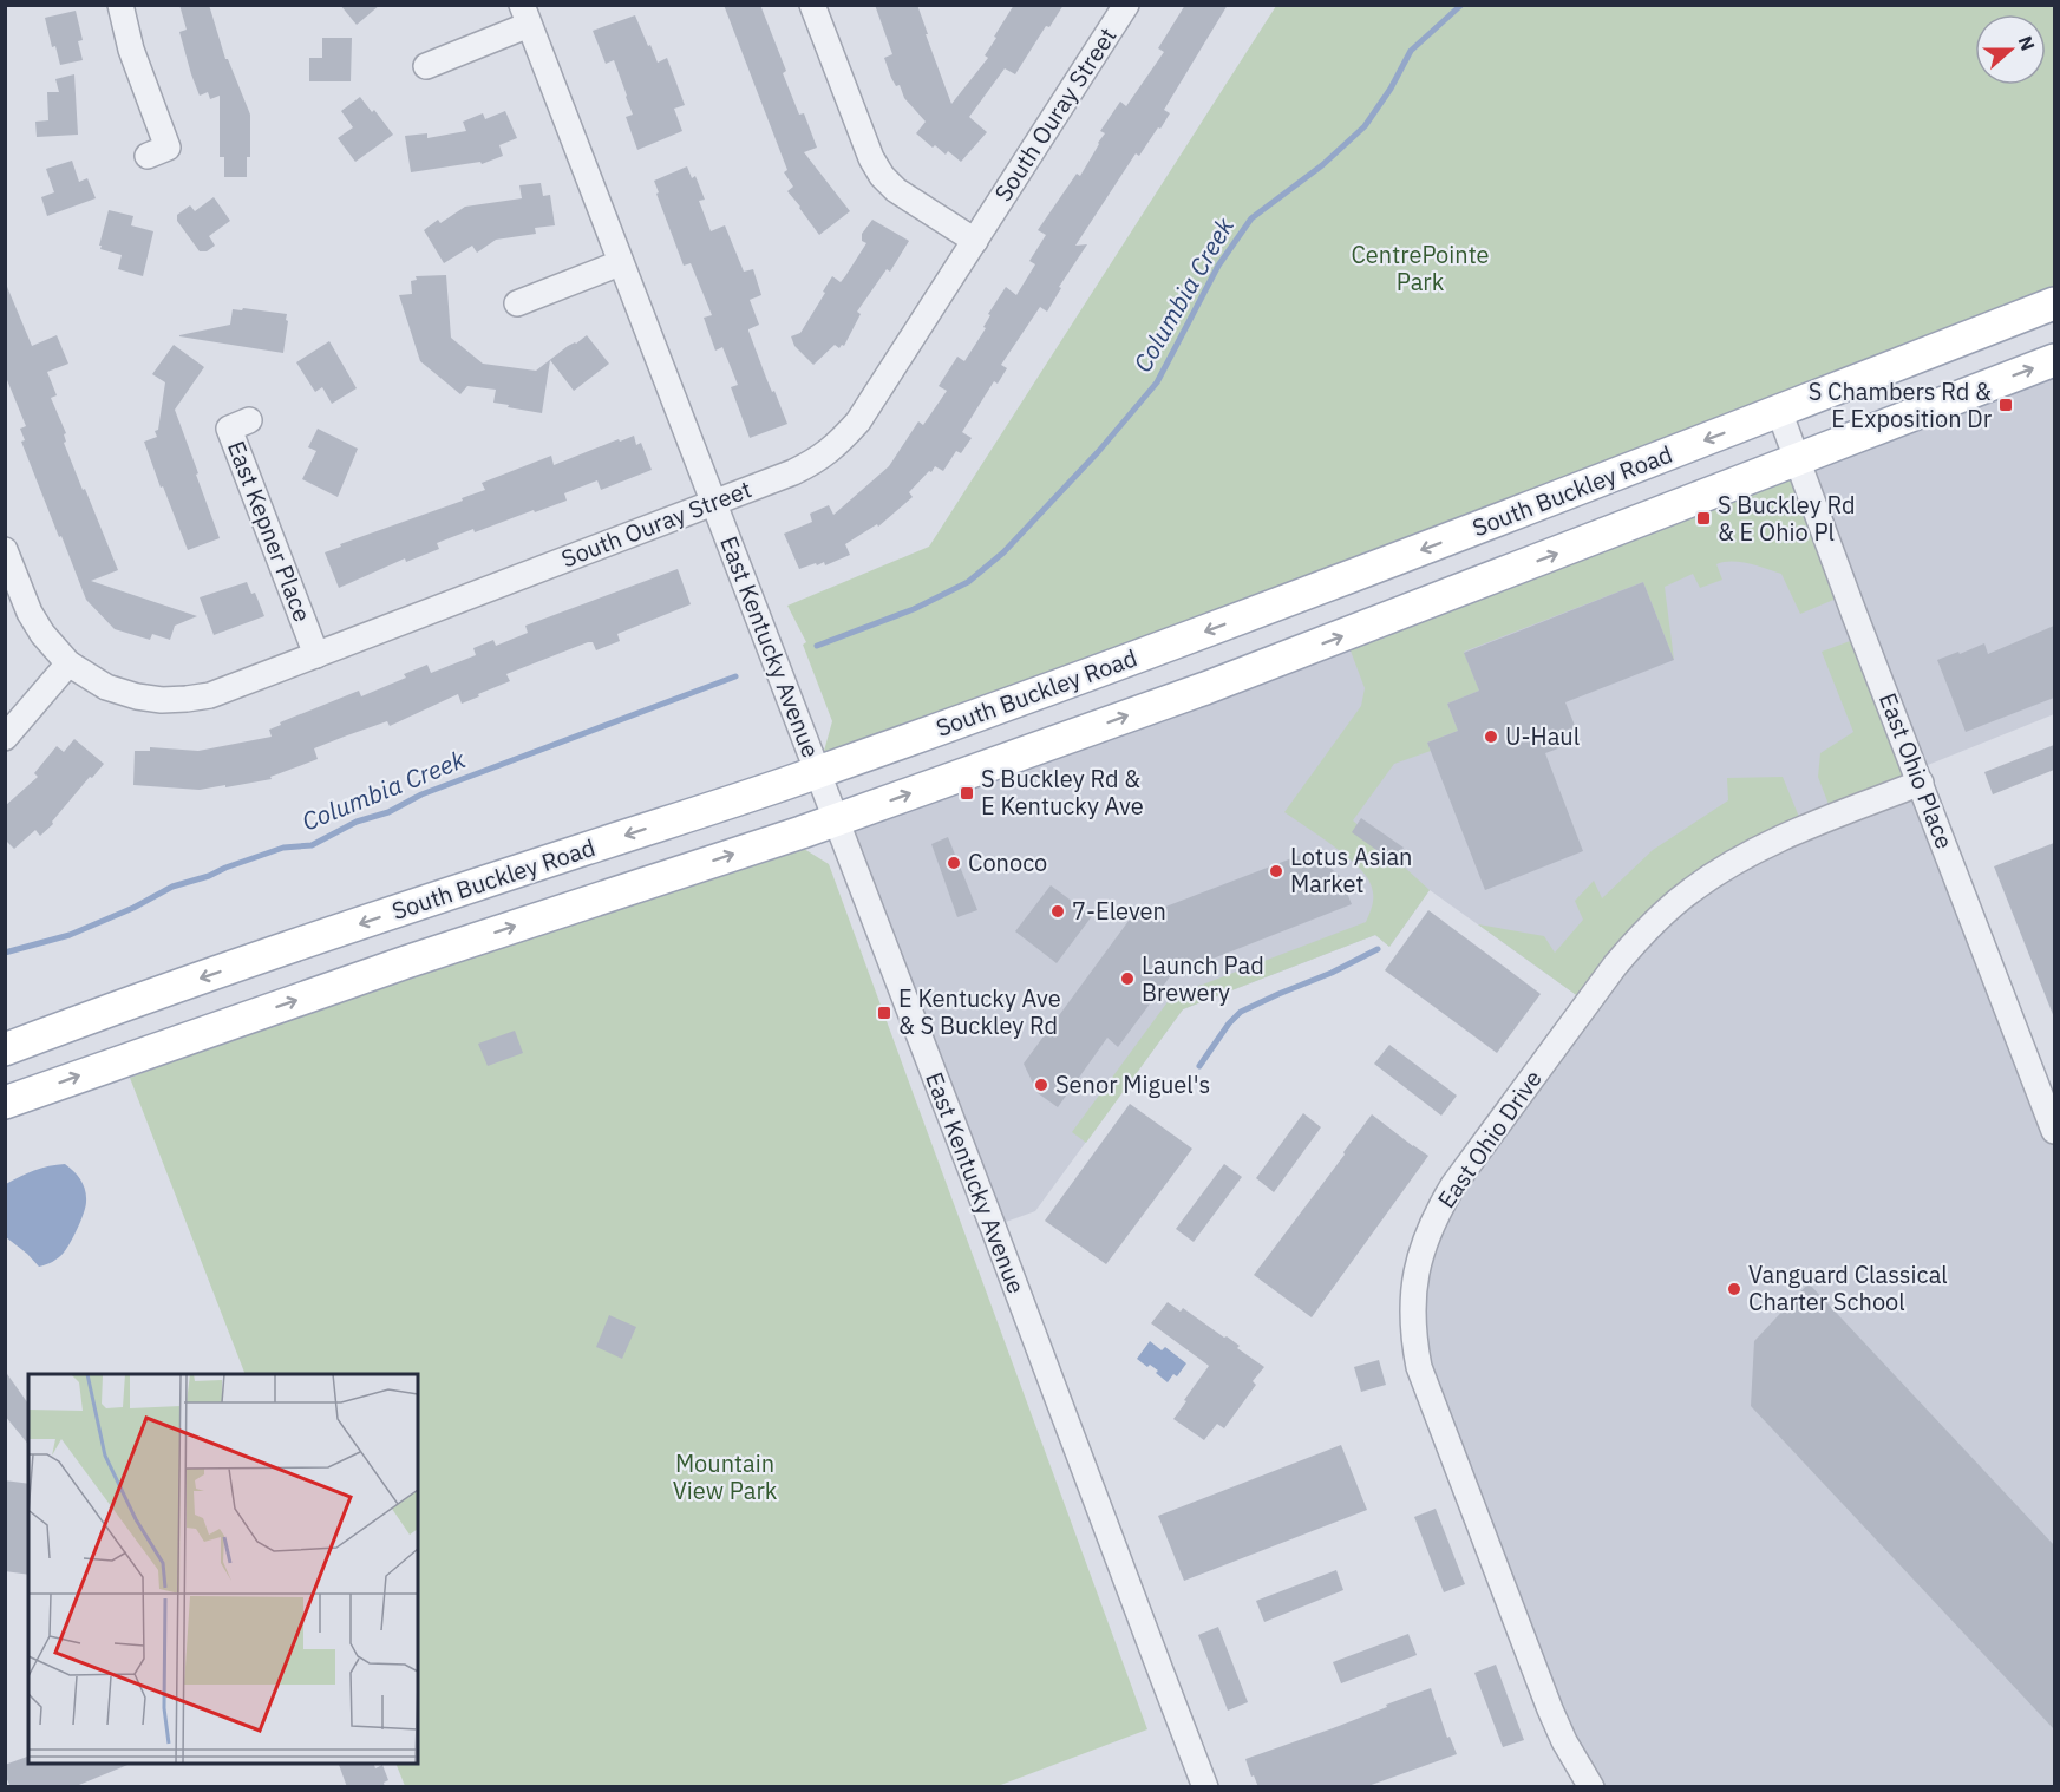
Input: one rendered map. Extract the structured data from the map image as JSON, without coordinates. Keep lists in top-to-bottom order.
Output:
{
  "streets": {
    "main road": ["South Buckley Road"],
    "street": [
      "South Ouray Street",
      "East Kepner Place",
      "East Kentucky Avenue",
      "East Ohio Place",
      "East Ohio Drive"
    ]
  },
  "crossings": [
    ["South Ouray Street", "East Kepner Place"],
    ["South Ouray Street", "East Kentucky Avenue"],
    ["South Buckley Road", "East Kentucky Avenue"],
    ["South Buckley Road", "East Ohio Place"],
    ["East Ohio Place", "East Ohio Drive"]
  ],
  "water": ["Columbia Creek"],
  "parks": ["CentrePointe Park", "Mountain View Park"],
  "places": {
    "transit": [
      "S Chambers Rd & E Exposition Dr",
      "S Buckley Rd & E Ohio Pl",
      "S Buckley Rd & E Kentucky Ave",
      "E Kentucky Ave & S Buckley Rd"
    ],
    "other": [
      "U-Haul",
      "Conoco",
      "Lotus Asian Market",
      "7-Eleven",
      "Launch Pad Brewery",
      "Senor Miguel's",
      "Vanguard Classical Charter School"
    ]
  },
  "north": "right"
}
